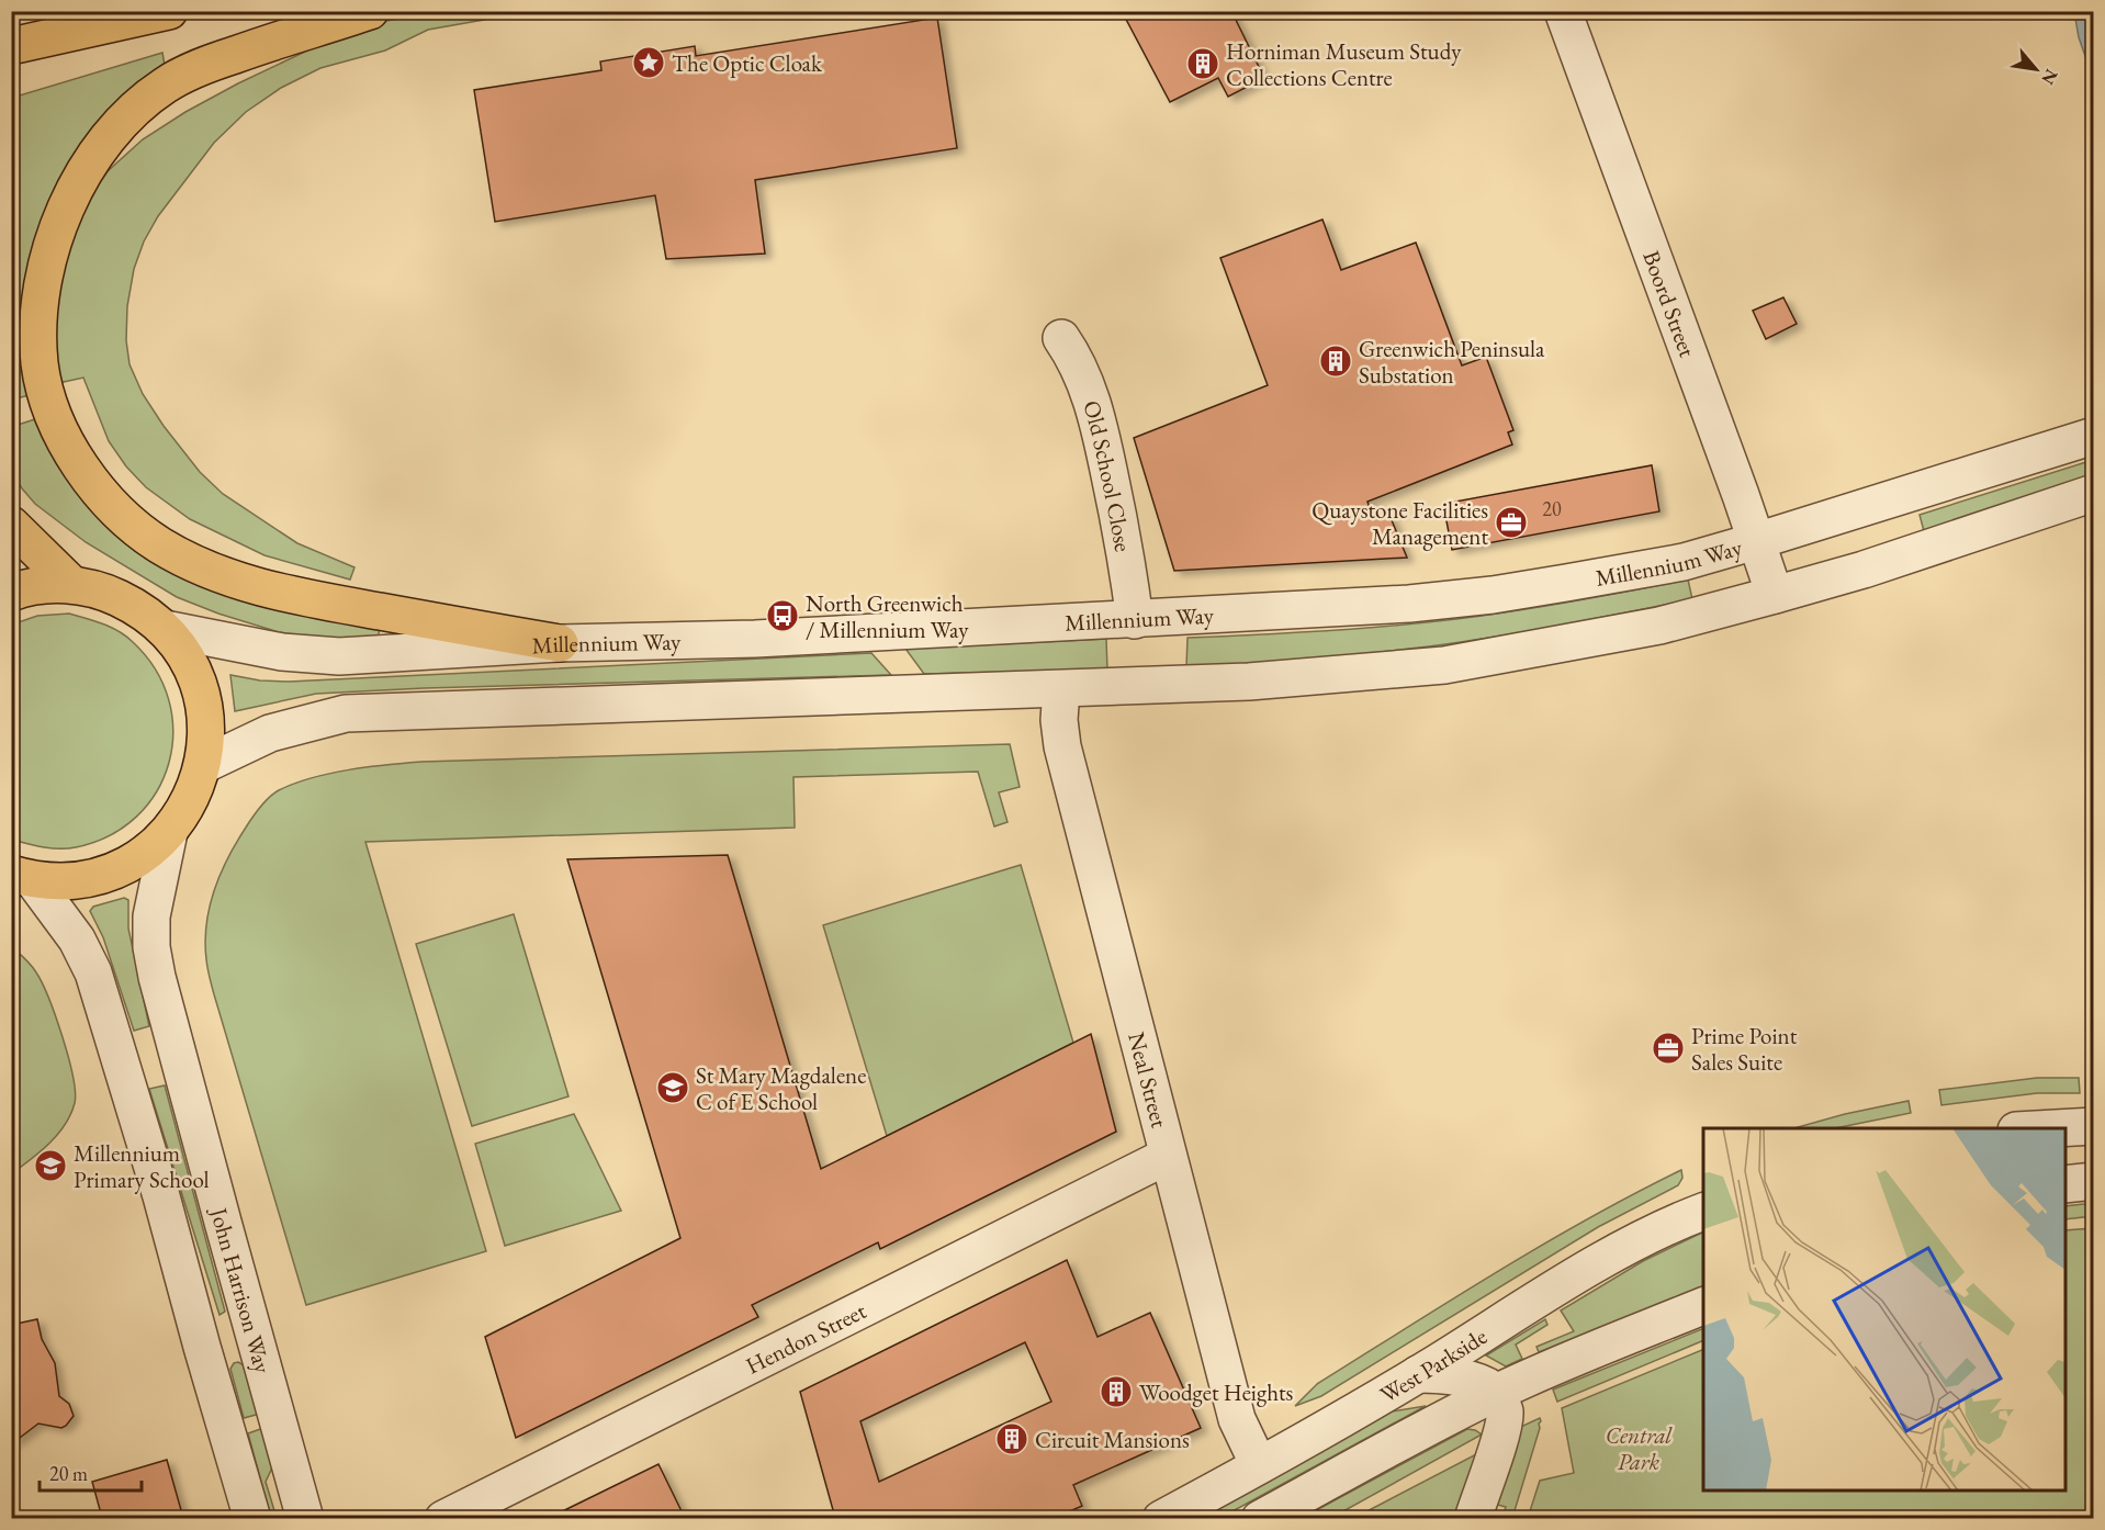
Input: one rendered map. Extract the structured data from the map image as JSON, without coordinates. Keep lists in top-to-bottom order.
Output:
{
  "streets": {
    "street": [
      "Boord Street",
      "Old School Close",
      "Millennium Way",
      "Neal Street",
      "John Harrison Way",
      "Hendon Street",
      "West Parkside"
    ]
  },
  "crossings": [
    ["Boord Street", "Millennium Way"],
    ["Old School Close", "Millennium Way"],
    ["Neal Street", "Hendon Street"],
    ["Neal Street", "West Parkside"]
  ],
  "parks": ["Central Park"],
  "places": {
    "place": ["The Optic Cloak"],
    "building": [
      "Horniman Museum Study Collections Centre",
      "Greenwich Peninsula Substation",
      "Woodget Heights",
      "Circuit Mansions"
    ],
    "office": ["Quaystone Facilities Management", "Prime Point Sales Suite"],
    "bus stop": ["North Greenwich / Millennium Way"],
    "school or university": ["St Mary Magdalene C of E School", "Millennium Primary School"]
  },
  "house_numbers": ["20"],
  "scale_bar": "20 m",
  "north": "bottom right"
}
